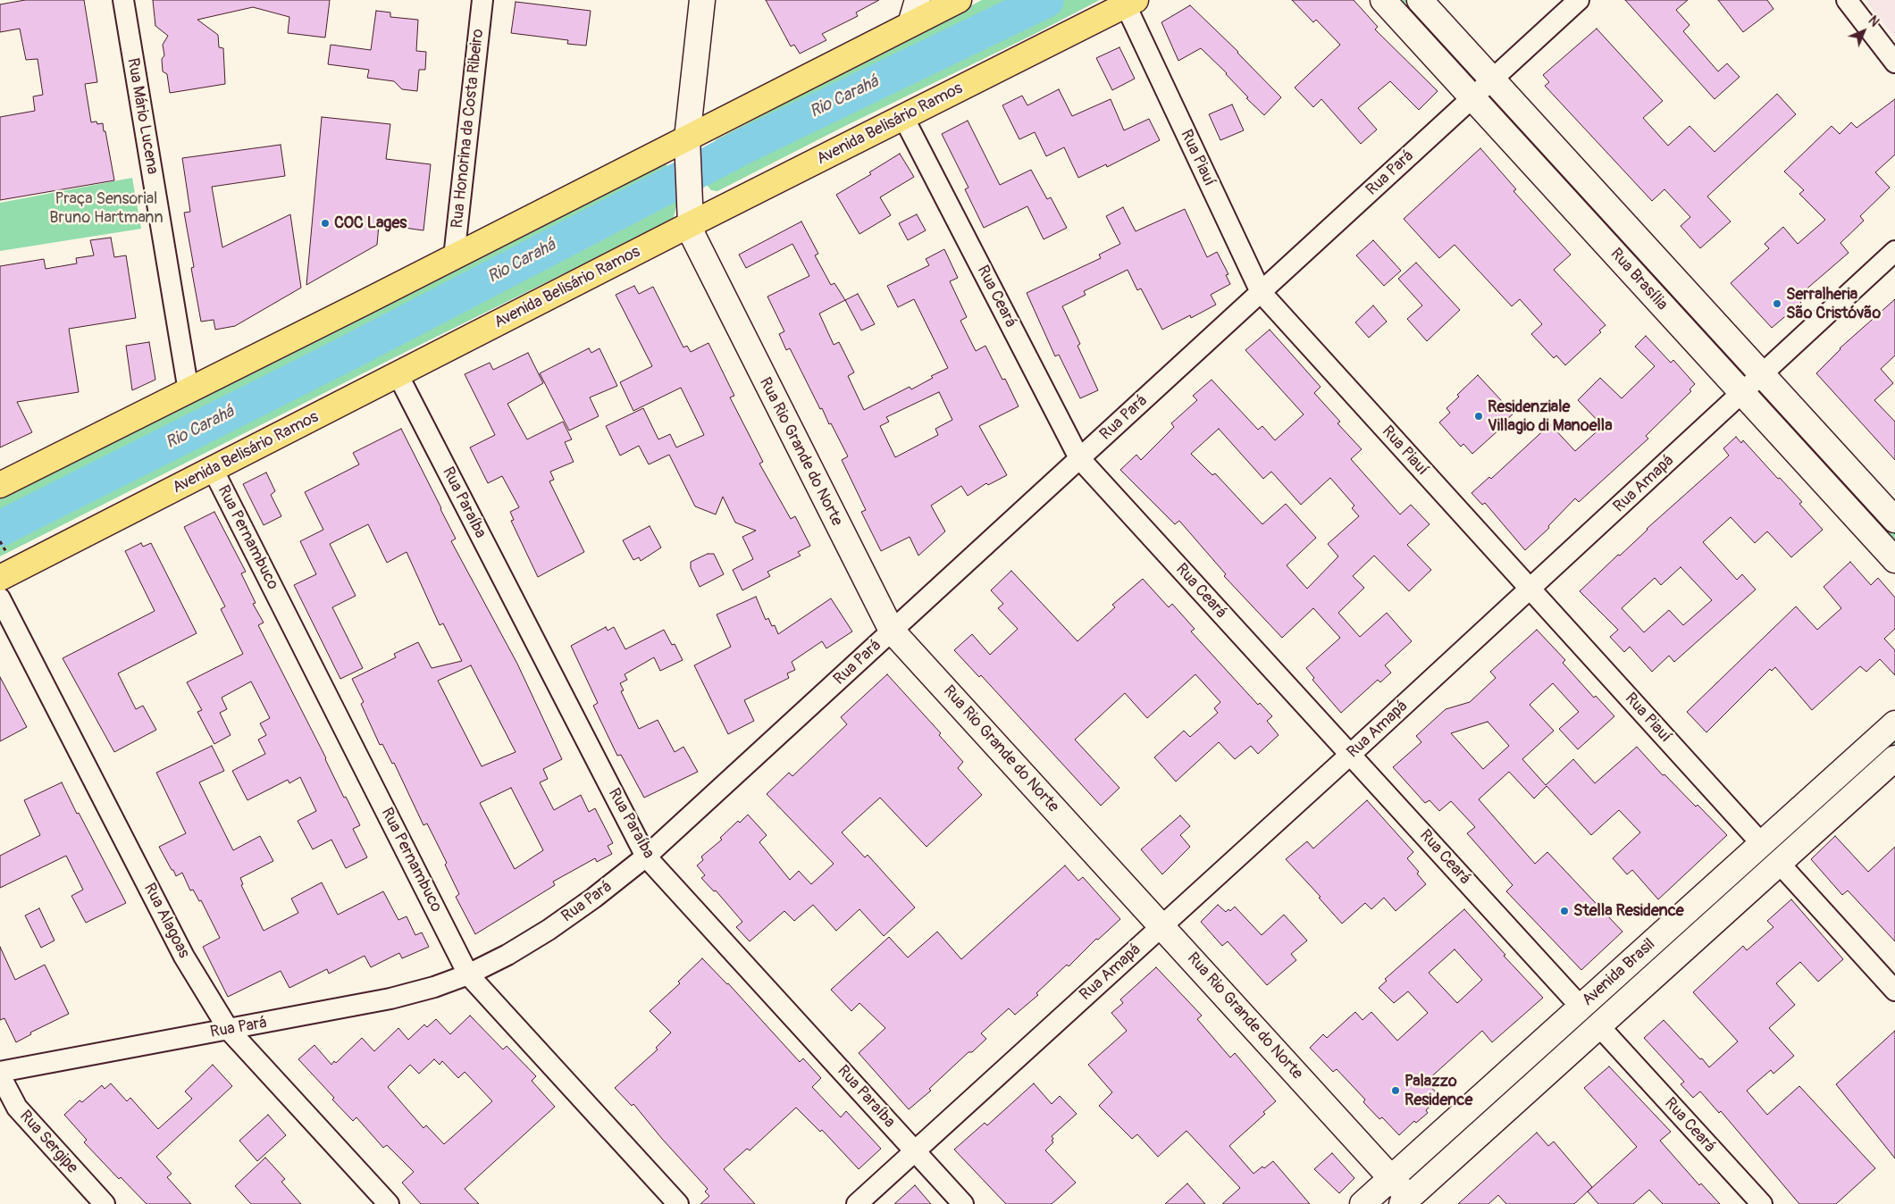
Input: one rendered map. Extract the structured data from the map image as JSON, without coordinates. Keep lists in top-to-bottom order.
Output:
{
  "streets": {
    "main road": [
      "Avenida Belisário Ramos",
      "Rua Brasília",
      "Rua Rio Grande do Norte",
      "Avenida Brasil"
    ],
    "street": [
      "Rua Mário Lucena",
      "Rua Honorina da Costa Ribeiro",
      "Rua Piauí",
      "Rua Pará",
      "Rua Ceará",
      "Rua Amapá",
      "Rua Paraíba",
      "Rua Pernambuco",
      "Rua Alagoas",
      "Rua Sergipe"
    ]
  },
  "crossings": [
    ["Avenida Belisário Ramos", "Rua Piauí"],
    ["Avenida Belisário Ramos", "Rua Ceará"],
    ["Avenida Belisário Ramos", "Rua Rio Grande do Norte"],
    ["Avenida Belisário Ramos", "Rua Paraíba"],
    ["Avenida Belisário Ramos", "Rua Pernambuco"],
    ["Rua Piauí", "Rua Pará"],
    ["Rua Piauí", "Rua Amapá"],
    ["Rua Piauí", "Avenida Brasil"],
    ["Rua Pará", "Rua Brasília"],
    ["Rua Pará", "Rua Ceará"],
    ["Rua Pará", "Rua Rio Grande do Norte"],
    ["Rua Pará", "Rua Paraíba"],
    ["Rua Pará", "Rua Pernambuco"],
    ["Rua Pará", "Rua Alagoas"],
    ["Rua Pará", "Rua Sergipe"],
    ["Rua Brasília", "Rua Amapá"],
    ["Rua Ceará", "Rua Amapá"],
    ["Rua Ceará", "Avenida Brasil"],
    ["Rua Rio Grande do Norte", "Rua Amapá"],
    ["Rua Rio Grande do Norte", "Avenida Brasil"],
    ["Rua Amapá", "Rua Paraíba"]
  ],
  "water": ["Rio Carahá"],
  "parks": ["Praça Sensorial Bruno Hartmann"],
  "places": [
    "COC Lages",
    "Serralheria São Cristóvão",
    "Residenziale Villagio di Manoella",
    "Stella Residence",
    "Palazzo Residence"
  ],
  "north": "top right"
}
